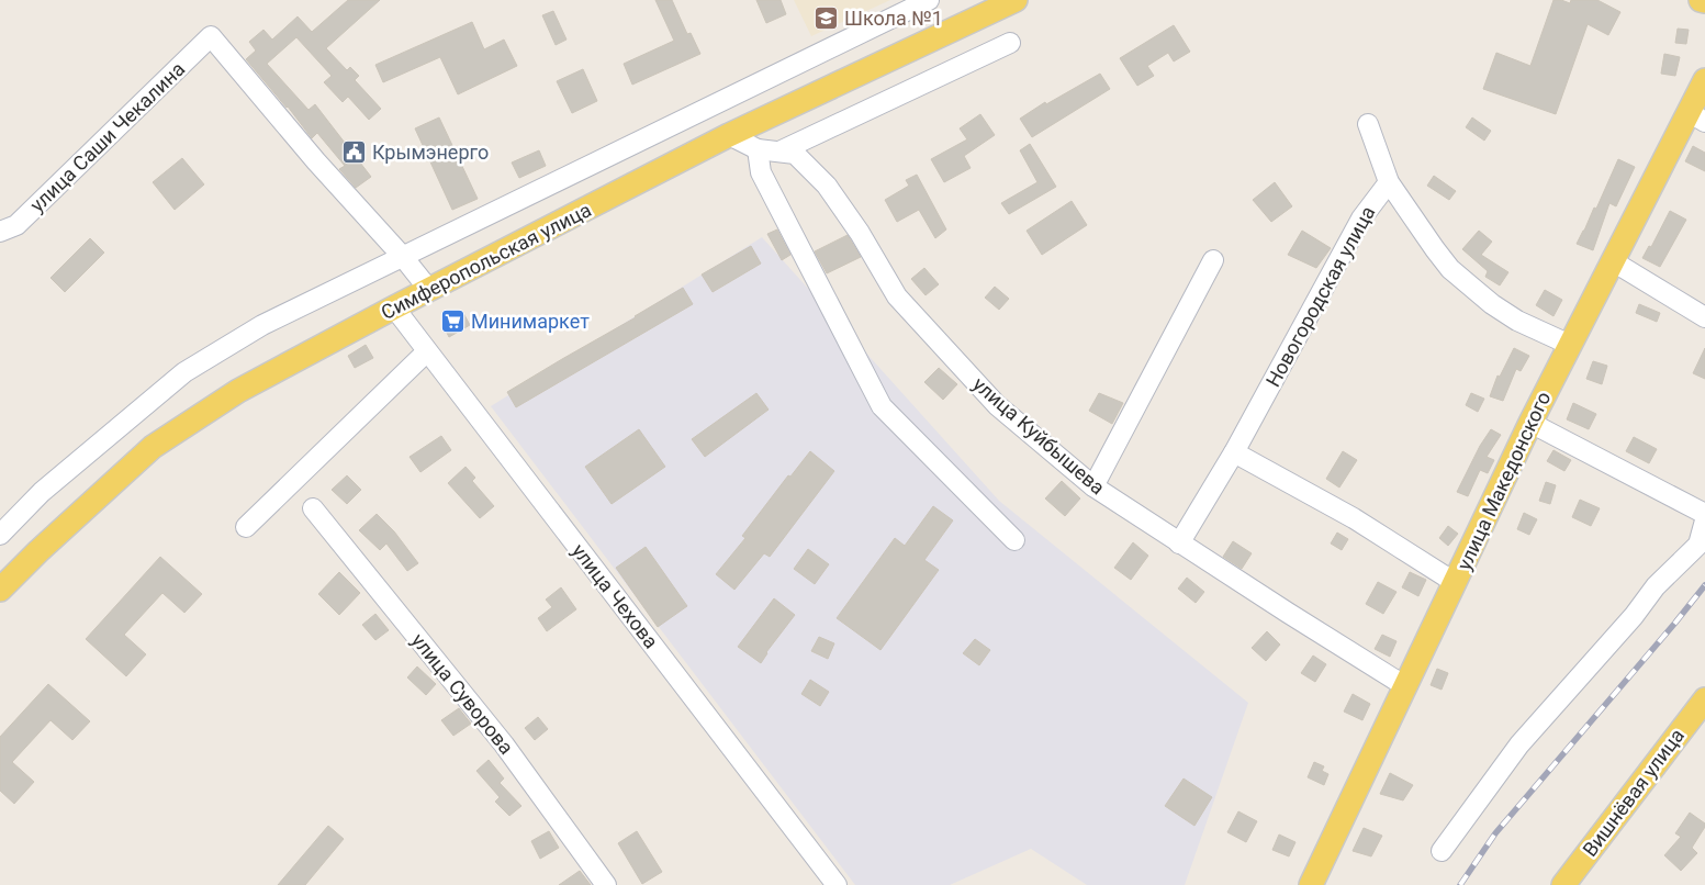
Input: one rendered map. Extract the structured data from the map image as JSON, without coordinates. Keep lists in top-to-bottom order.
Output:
{
  "streets": {
    "main road": ["Симферопольская улица", "улица Македонского", "Вишнёвая улица"],
    "street": [
      "улица Саши Чекалина",
      "Новогородская улица",
      "улица Куйбышева",
      "улица Чехова",
      "улица Суворова"
    ]
  },
  "crossings": [
    ["Симферопольская улица", "улица Куйбышева"],
    ["Симферопольская улица", "улица Чехова"],
    ["Новогородская улица", "улица Куйбышева"],
    ["Новогородская улица", "улица Македонского"],
    ["улица Куйбышева", "улица Македонского"]
  ],
  "places": {
    "school or university": ["Школа №1"],
    "public building": ["Крымэнерго"],
    "supermarket": ["Минимаркет"]
  }
}
